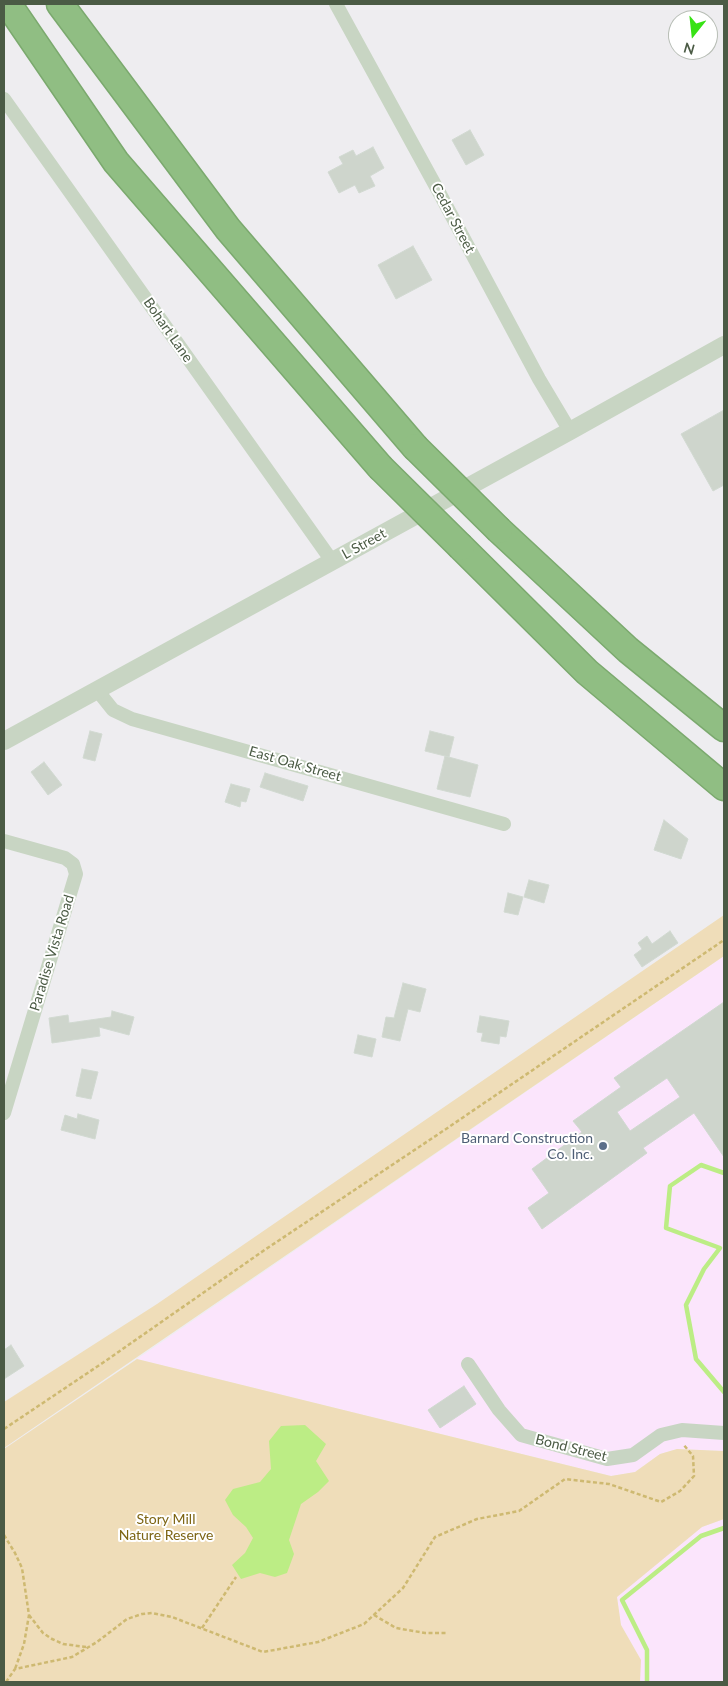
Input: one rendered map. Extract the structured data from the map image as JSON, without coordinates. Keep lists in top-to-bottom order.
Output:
{
  "streets": {
    "street": [
      "Cedar Street",
      "Bohart Lane",
      "L Street",
      "East Oak Street",
      "Paradise Vista Road",
      "Bond Street"
    ]
  },
  "crossings": [
    ["Cedar Street", "L Street"],
    ["Bohart Lane", "L Street"],
    ["L Street", "East Oak Street"]
  ],
  "parks": ["Story Mill Nature Reserve"],
  "places": ["Barnard Construction Co. Inc."],
  "north": "bottom"
}
